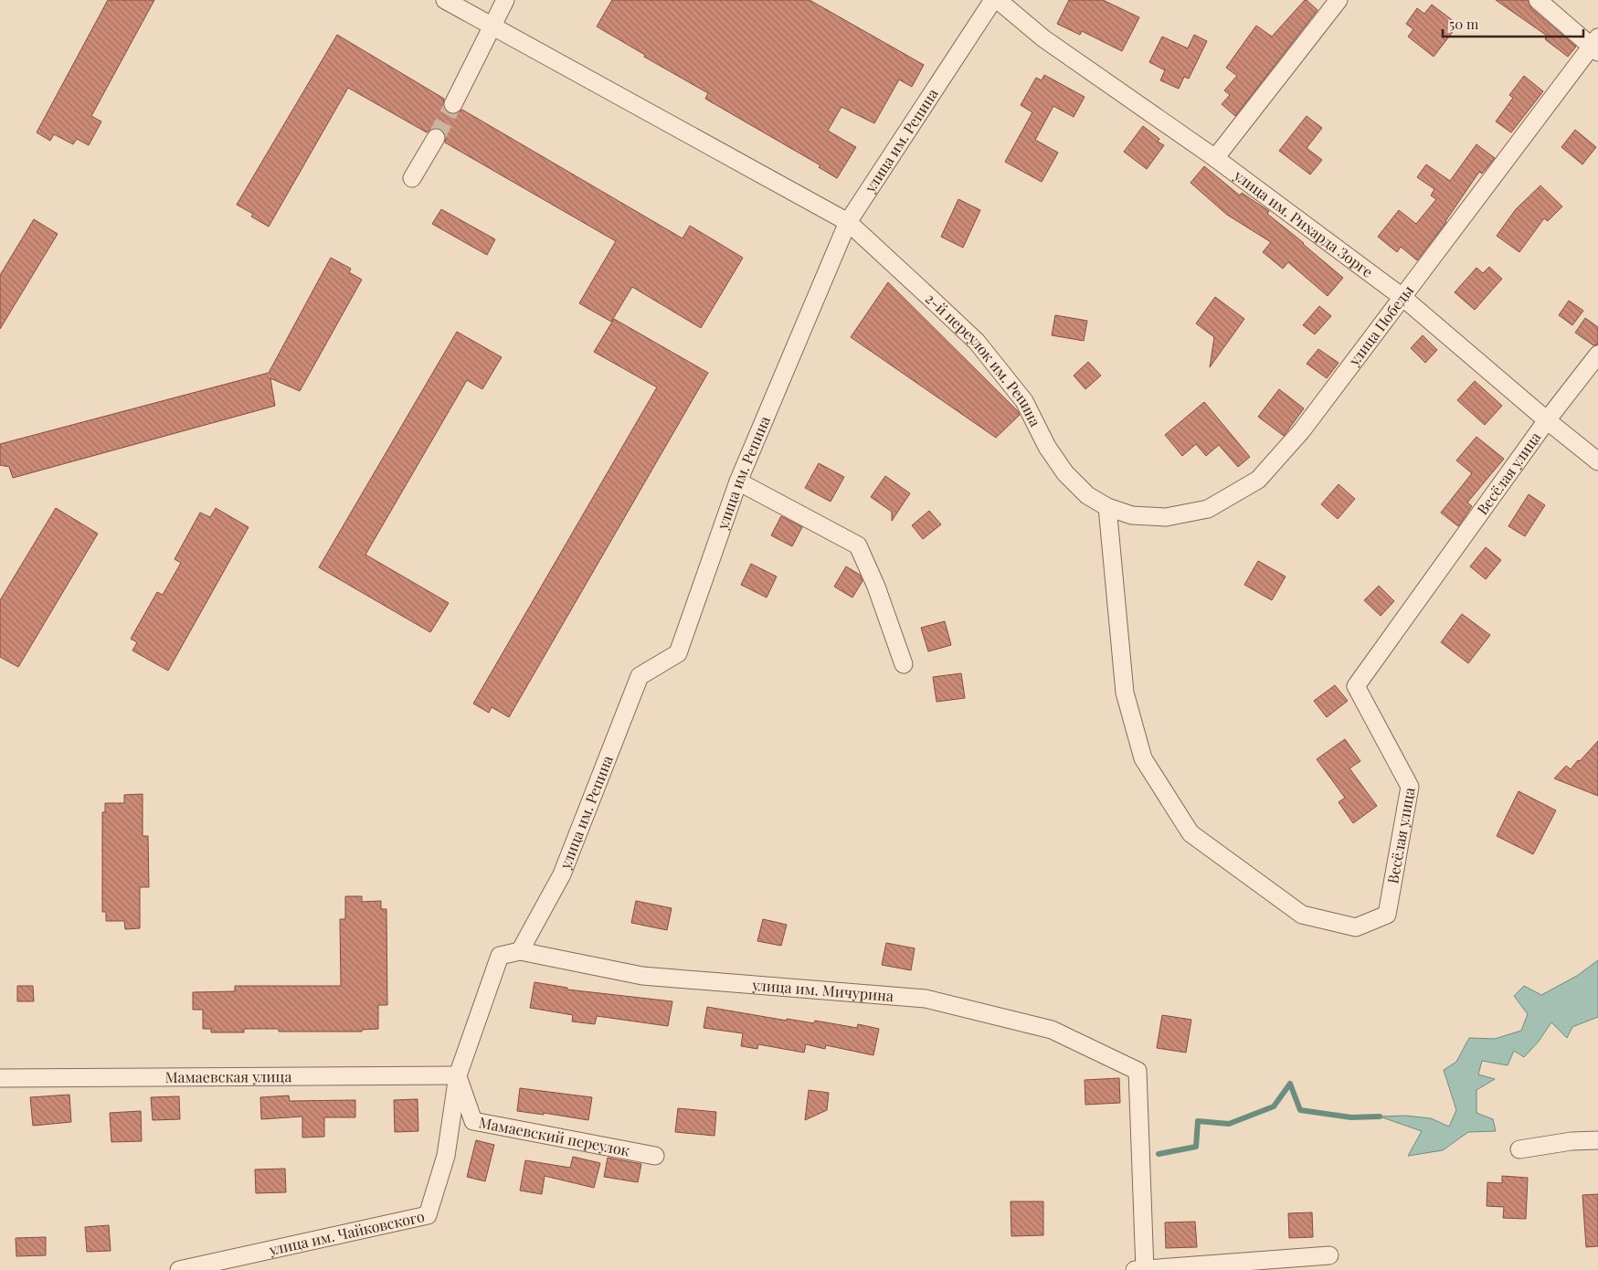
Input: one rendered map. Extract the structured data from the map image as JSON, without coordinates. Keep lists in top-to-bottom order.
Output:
{
  "streets": {
    "street": [
      "улица им. Репина",
      "улица им. Рихарда Зорге",
      "улица Победы",
      "2-й переулок им. Репина",
      "Весёлая улица",
      "улица им. Мичурина",
      "Мамаевская улица",
      "Мамаевский переулок",
      "улица им. Чайковского"
    ]
  },
  "crossings": [
    ["улица им. Репина", "2-й переулок им. Репина"],
    ["улица им. Репина", "улица им. Мичурина"],
    ["улица им. Рихарда Зорге", "улица Победы"],
    ["улица им. Рихарда Зорге", "Весёлая улица"],
    ["улица Победы", "2-й переулок им. Репина"],
    ["улица Победы", "Весёлая улица"],
    ["2-й переулок им. Репина", "Весёлая улица"],
    ["улица им. Мичурина", "Мамаевская улица"],
    ["улица им. Мичурина", "Мамаевский переулок"],
    ["улица им. Мичурина", "улица им. Чайковского"],
    ["Мамаевская улица", "Мамаевский переулок"],
    ["Мамаевская улица", "улица им. Чайковского"],
    ["Мамаевский переулок", "улица им. Чайковского"]
  ],
  "scale_bar": "50 m"
}
